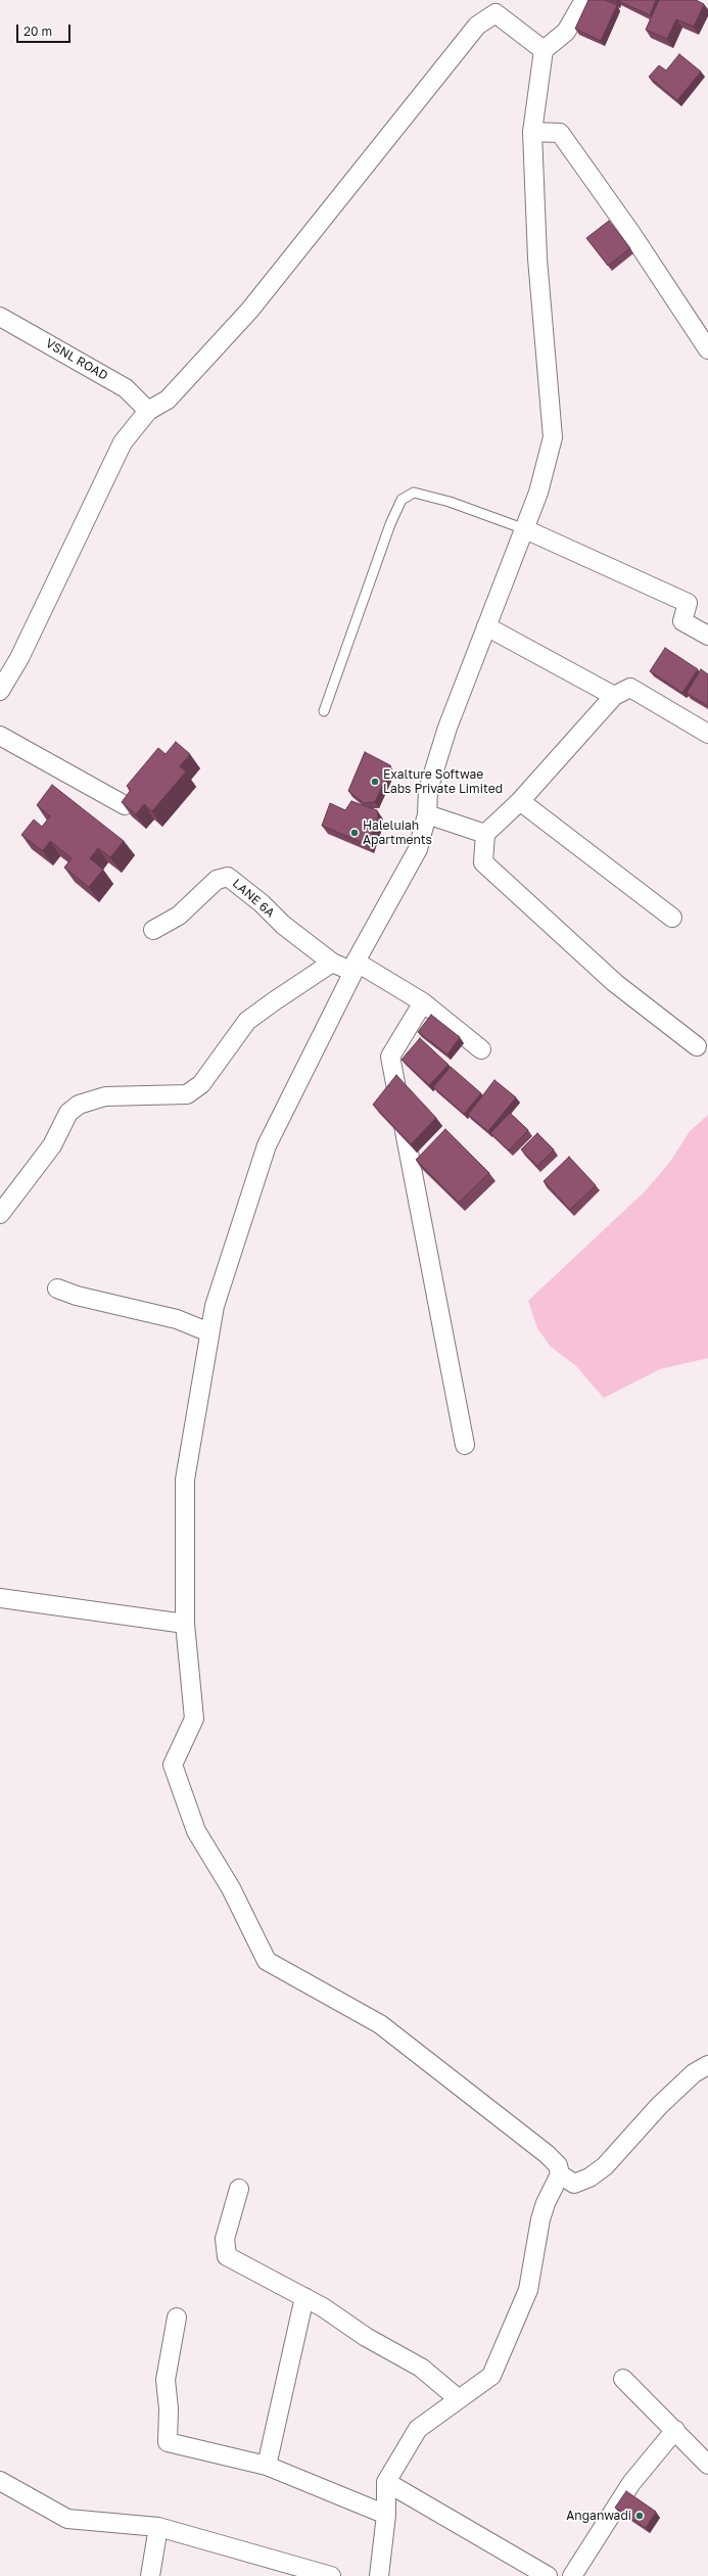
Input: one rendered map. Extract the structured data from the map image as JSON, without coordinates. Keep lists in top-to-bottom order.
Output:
{
  "streets": {
    "street": ["VSNL ROAD", "LANE 6A"]
  },
  "places": ["Exalture Softwae Labs Private Limited", "Haleluiah Apartments", "Anganwadi"],
  "scale_bar": "20 m"
}
